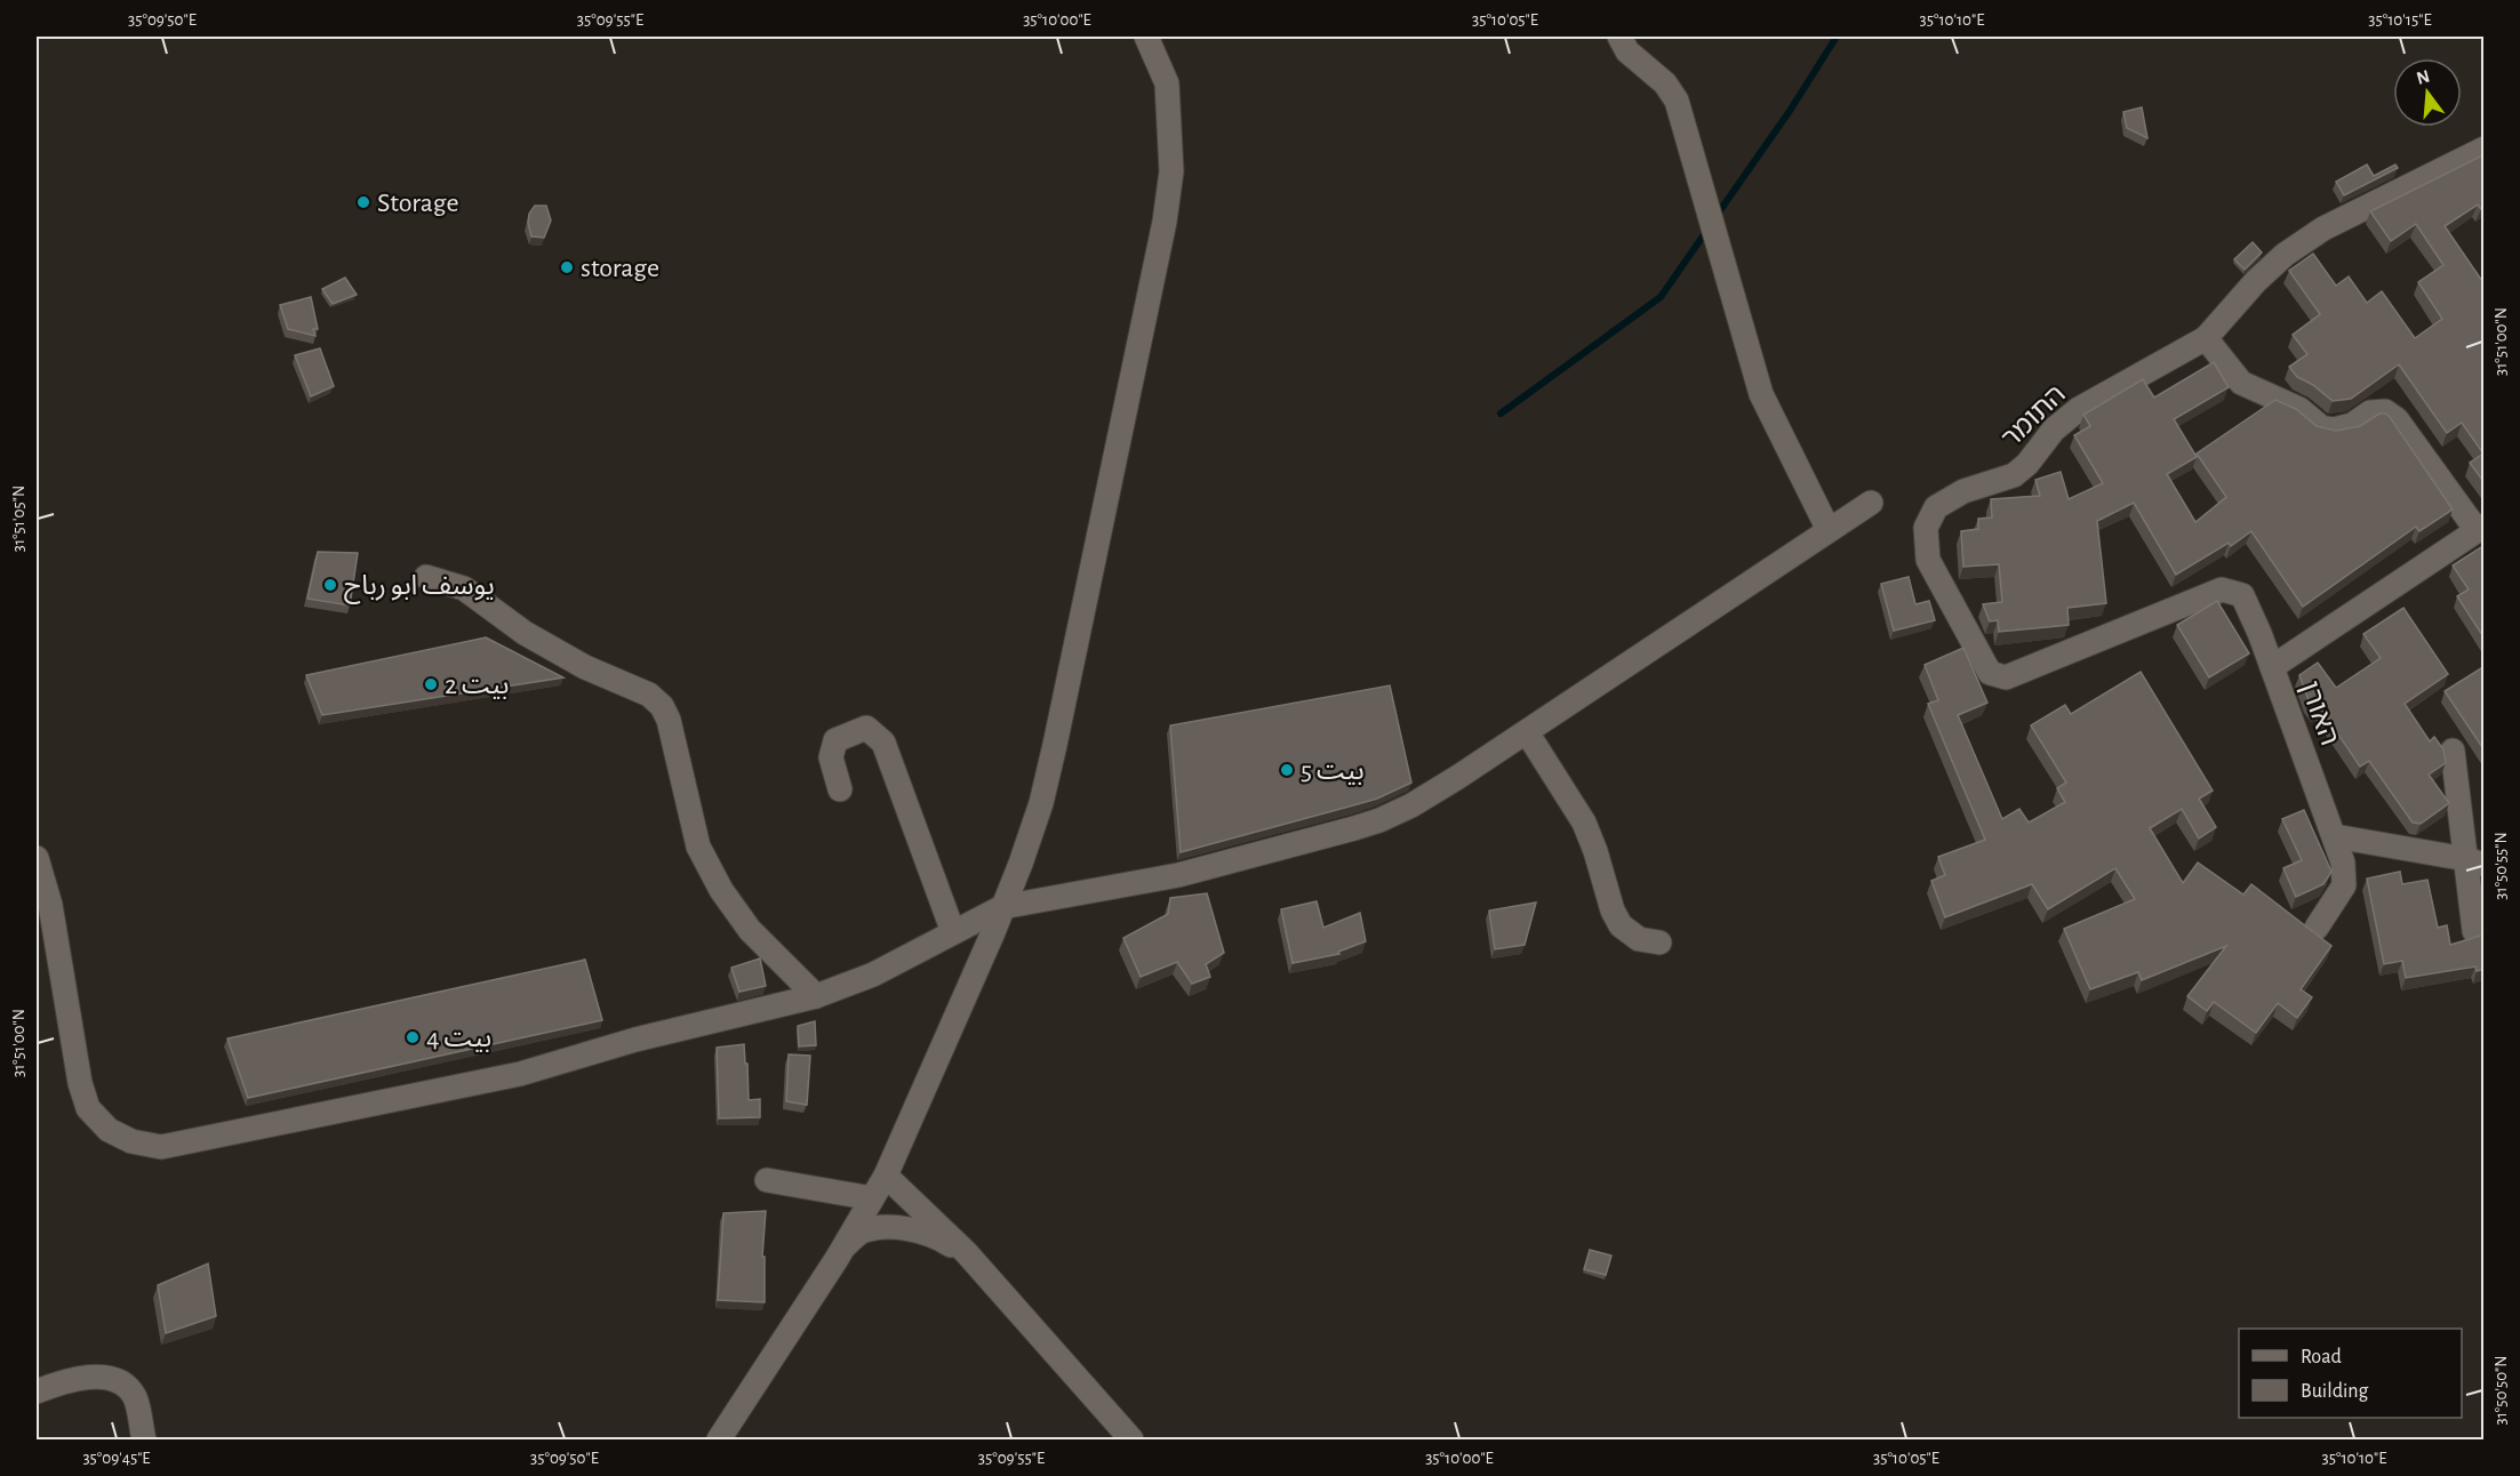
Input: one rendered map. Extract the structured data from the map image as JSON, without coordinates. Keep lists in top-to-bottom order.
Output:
{
  "streets": {
    "street": ["התומר", "האורן"]
  },
  "crossings": [
    ["התומר", "האורן"]
  ],
  "places": [
    "Storage",
    "storage",
    "يوسف ابو رباح",
    "بيت 2",
    "بيت 5",
    "بيت 4"
  ],
  "legend": ["Road", "Building"],
  "north": "top",
  "coordinates": [
    "35°09'50\"E",
    "35°09'55\"E",
    "35°10'00\"E",
    "35°10'05\"E",
    "35°10'10\"E",
    "35°10'15\"E",
    "31°51'00\"N",
    "31°51'05\"N",
    "31°50'55\"N",
    "31°50'50\"N",
    "35°09'45\"E"
  ]
}
